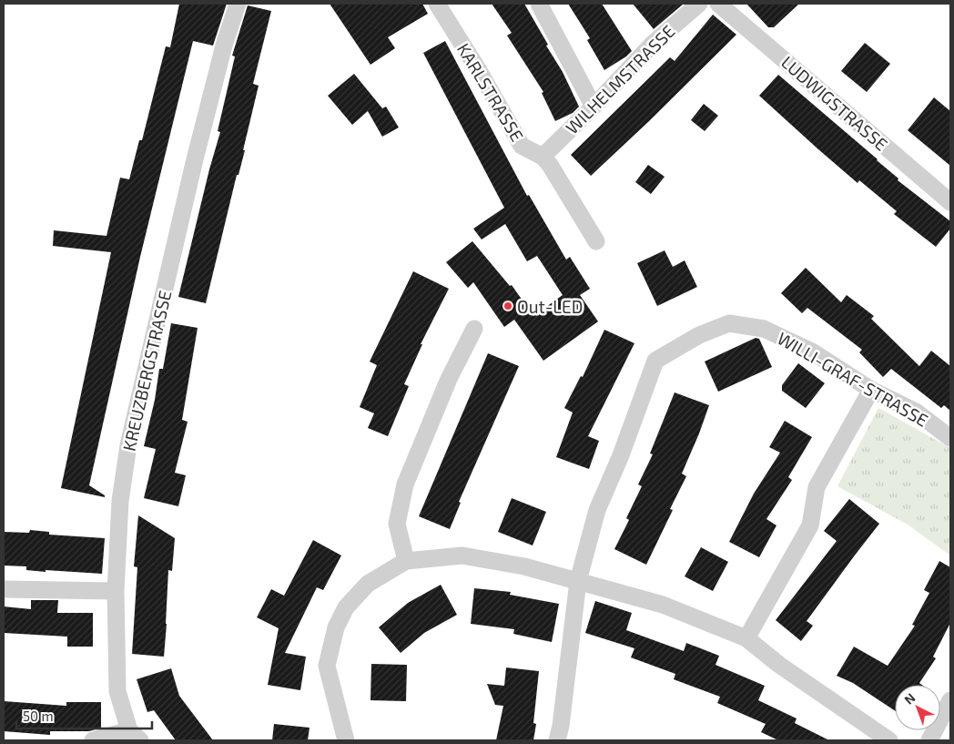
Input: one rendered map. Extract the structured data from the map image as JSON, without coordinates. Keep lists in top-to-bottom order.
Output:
{
  "streets": {
    "street": [
      "WILHELMSTRASSE",
      "KARLSTRASSE",
      "LUDWIGSTRASSE",
      "KREUZBERGSTRASSE",
      "WILLI-GRAF-STRASSE"
    ]
  },
  "crossings": [
    ["WILHELMSTRASSE", "KARLSTRASSE"]
  ],
  "places": ["Out-LED"],
  "scale_bar": "50 m",
  "north": "top left"
}
